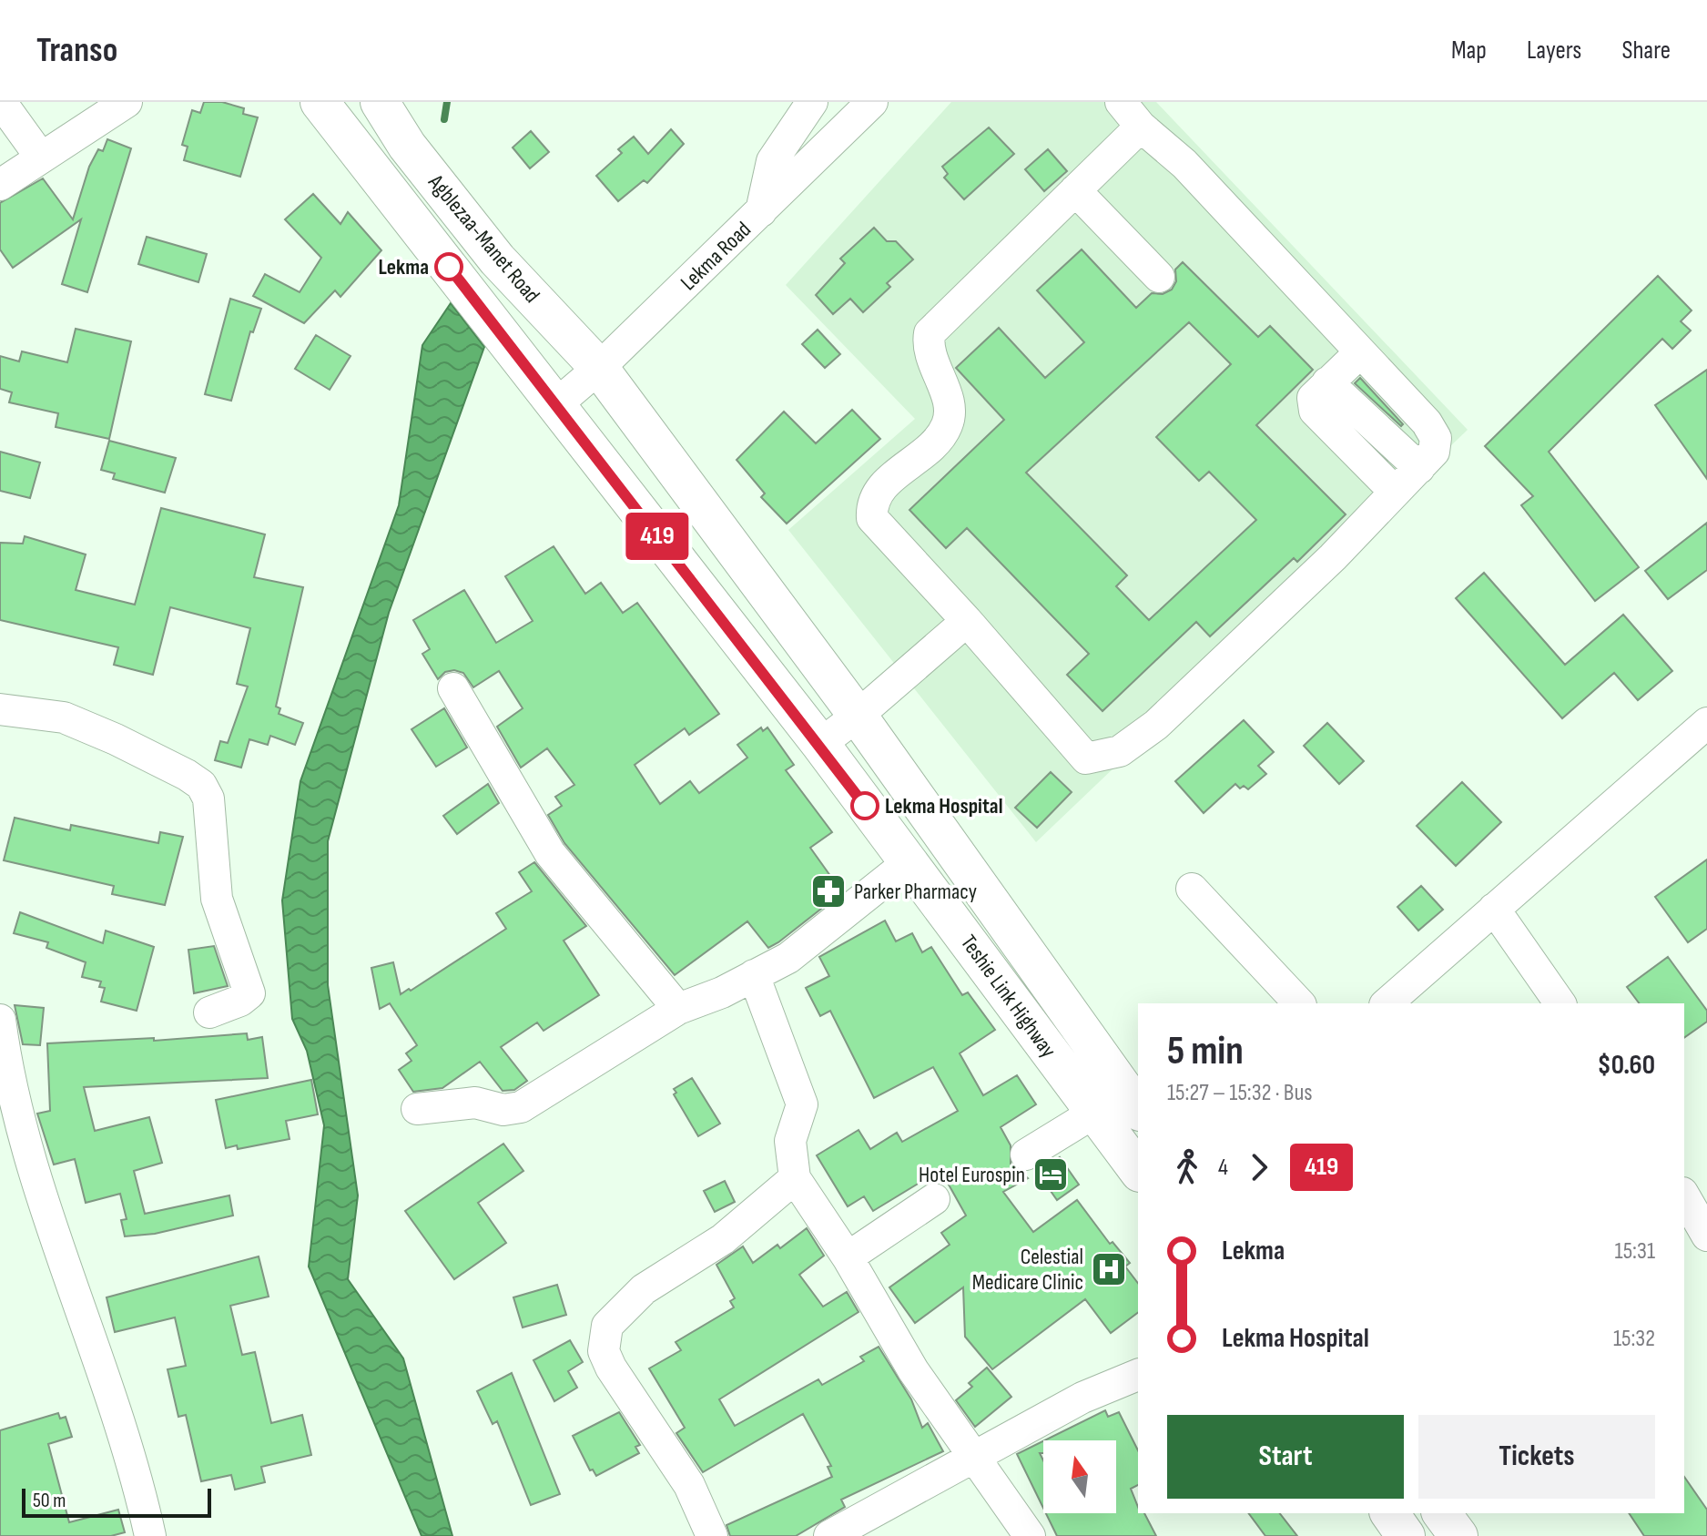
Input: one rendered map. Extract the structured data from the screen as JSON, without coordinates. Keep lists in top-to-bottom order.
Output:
{
  "streets": {
    "main road": ["Agblezaa-Manet Road", "Teshie Link Highway"],
    "street": ["Lekma Road"]
  },
  "crossings": [
    ["Agblezaa-Manet Road", "Lekma Road"],
    ["Agblezaa-Manet Road", "Teshie Link Highway"],
    ["Lekma Road", "Teshie Link Highway"]
  ],
  "places": {
    "other": ["Lekma", "Lekma Hospital"],
    "pharmacy": ["Parker Pharmacy"],
    "hotel": ["Hotel Eurospin"],
    "hospital": ["Celestial Medicare Clinic"]
  },
  "lines": ["bus line 419"],
  "scale_bar": "50 m",
  "north": "top",
  "page": {
    "header": "Transo",
    "nav": ["Map", "Layers", "Share"],
    "on_map": "419",
    "heading": ["5 min", "15:27 – 15:32 · Bus", "$0.60"],
    "legs": ["4", "419"],
    "list": [
      {
        "name": "Lekma",
        "value": "15:31"
      },
      {
        "name": "Lekma Hospital",
        "value": "15:32"
      }
    ],
    "buttons": ["Start", "Tickets"],
    "scale": "50 m"
  }
}
